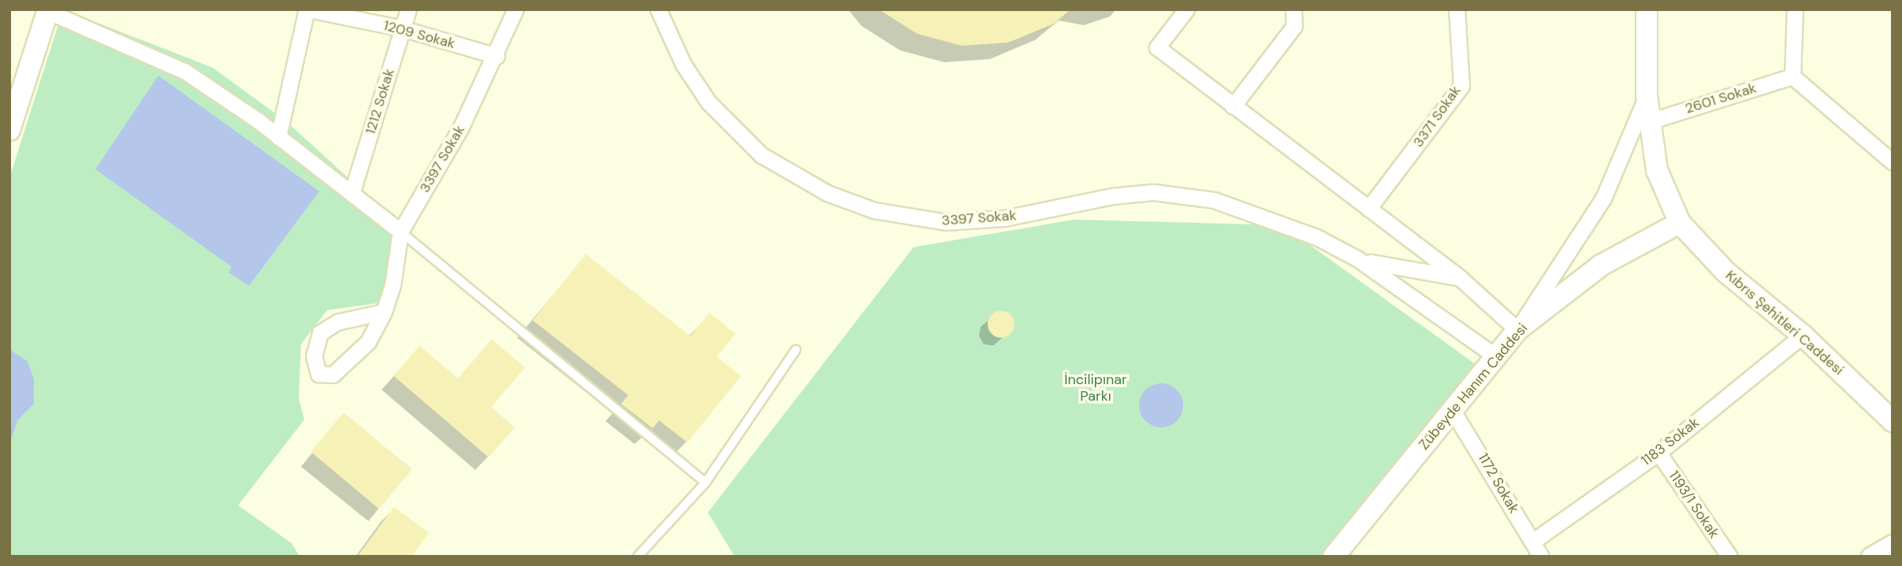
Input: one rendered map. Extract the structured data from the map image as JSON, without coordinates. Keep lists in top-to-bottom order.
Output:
{
  "streets": {
    "main road": ["Kıbrıs Şehitleri Caddesi", "Zübeyde Hanım Caddesi"],
    "street": [
      "1209 Sokak",
      "2601 Sokak",
      "1212 Sokak",
      "3371 Sokak",
      "3397 Sokak",
      "1183 Sokak",
      "1172 Sokak",
      "1193/1 Sokak"
    ]
  },
  "crossings": [
    ["1209 Sokak", "1212 Sokak"],
    ["1209 Sokak", "3397 Sokak"],
    ["Kıbrıs Şehitleri Caddesi", "Zübeyde Hanım Caddesi"],
    ["Kıbrıs Şehitleri Caddesi", "1183 Sokak"],
    ["Zübeyde Hanım Caddesi", "1172 Sokak"],
    ["1183 Sokak", "1172 Sokak"],
    ["1183 Sokak", "1193/1 Sokak"]
  ],
  "parks": ["İncilipınar Parkı"]
}
